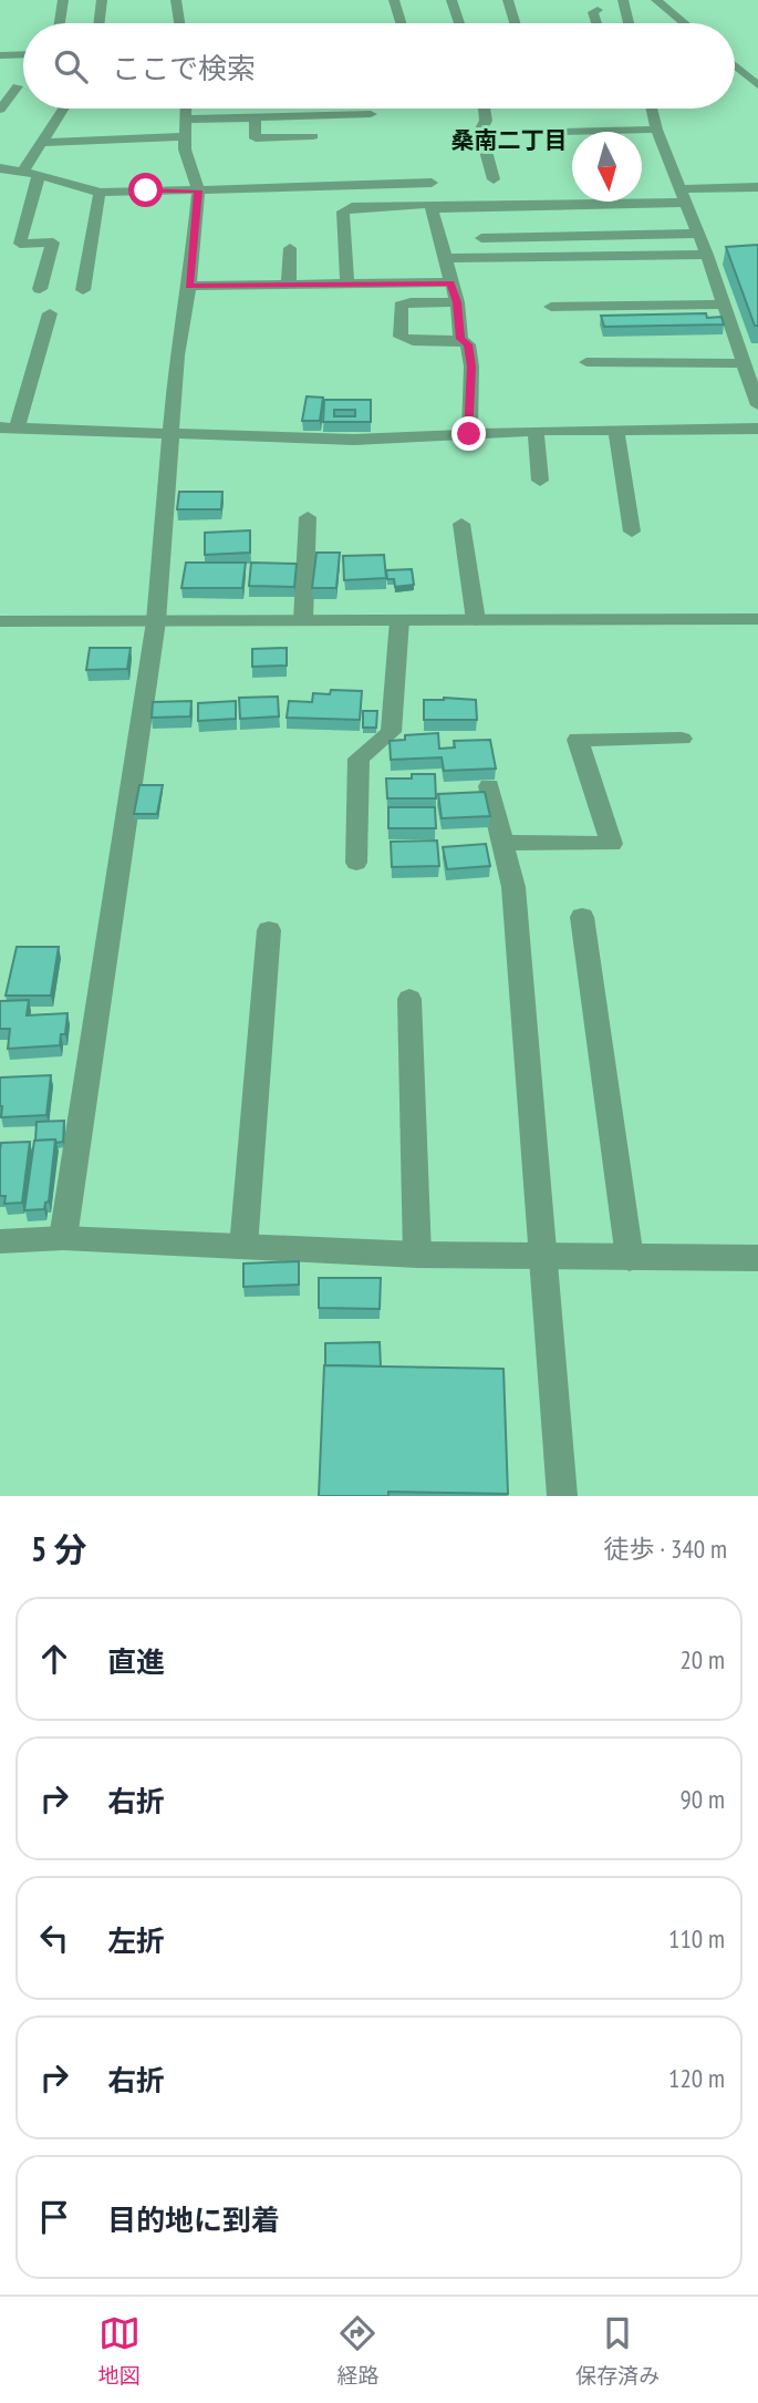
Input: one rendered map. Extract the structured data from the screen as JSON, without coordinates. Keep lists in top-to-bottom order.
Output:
{
  "districts": ["桑南二丁目"],
  "north": "bottom",
  "page": {
    "search": "ここで検索",
    "heading": ["5 分", "徒歩 · 340 m"],
    "list": [
      ["直進", "20 m"],
      ["右折", "90 m"],
      ["左折", "110 m"],
      ["右折", "120 m"],
      "目的地に到着"
    ],
    "nav": ["地図", "経路", "保存済み"]
  }
}
